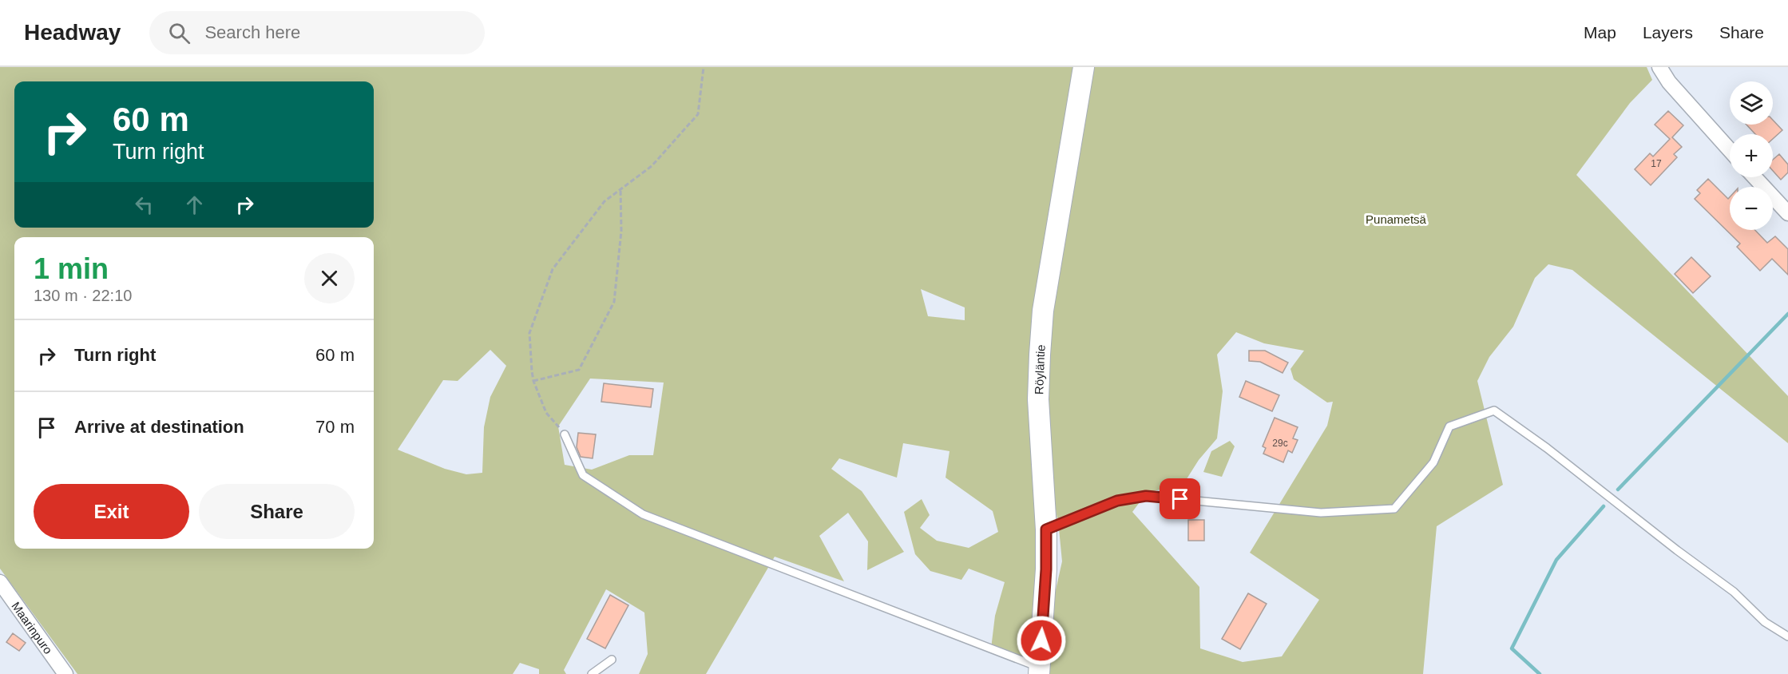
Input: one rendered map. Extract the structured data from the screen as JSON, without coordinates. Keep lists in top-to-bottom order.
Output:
{
  "streets": {
    "street": ["Röyläntie", "Maarinpuro"]
  },
  "parks": ["Punametsä"],
  "house_numbers": ["17", "29c"],
  "page": {
    "header": "Headway",
    "search": "Search here",
    "nav": ["Map", "Layers", "Share"],
    "map_buttons": ["+", "−"],
    "turn": ["60 m", "Turn right"],
    "heading": ["1 min", "130 m · 22:10"],
    "list": [
      {
        "name": "Turn right",
        "value": "60 m"
      },
      {
        "name": "Arrive at destination",
        "value": "70 m"
      }
    ],
    "buttons": ["Exit", "Share"]
  }
}
